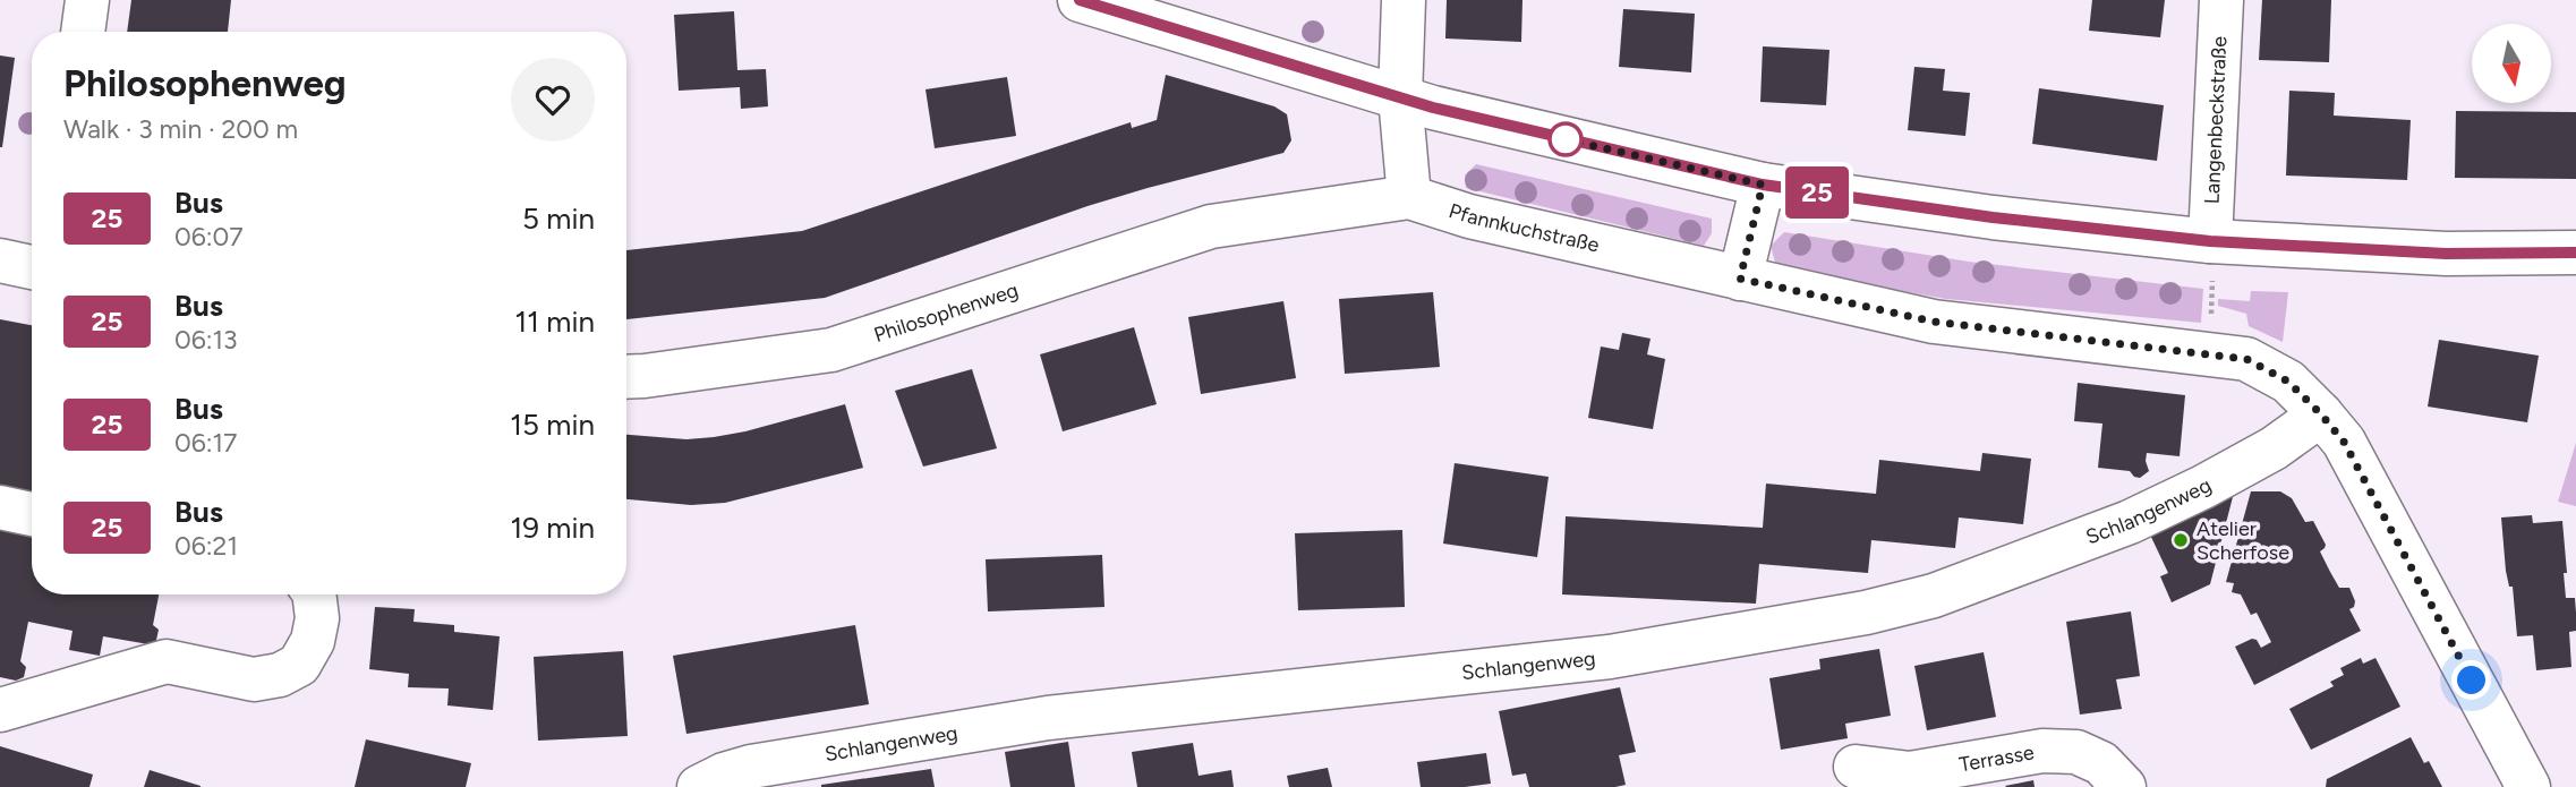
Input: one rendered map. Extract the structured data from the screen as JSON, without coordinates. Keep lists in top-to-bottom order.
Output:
{
  "streets": {
    "street": [
      "Langenbeckstraße",
      "Pfannkuchstraße",
      "Philosophenweg",
      "Schlangenweg",
      "Terrasse"
    ]
  },
  "crossings": [
    ["Pfannkuchstraße", "Philosophenweg"],
    ["Pfannkuchstraße", "Schlangenweg"]
  ],
  "places": ["Atelier Scherfose"],
  "lines": ["bus line 25"],
  "north": "bottom",
  "page": {
    "on_map": "25",
    "heading": ["Philosophenweg", "Walk · 3 min · 200 m"],
    "list": [
      {
        "mark": "25",
        "name": "Bus",
        "note": "06:07",
        "value": "5 min"
      },
      {
        "mark": "25",
        "name": "Bus",
        "note": "06:13",
        "value": "11 min"
      },
      {
        "mark": "25",
        "name": "Bus",
        "note": "06:17",
        "value": "15 min"
      },
      {
        "mark": "25",
        "name": "Bus",
        "note": "06:21",
        "value": "19 min"
      }
    ]
  }
}
